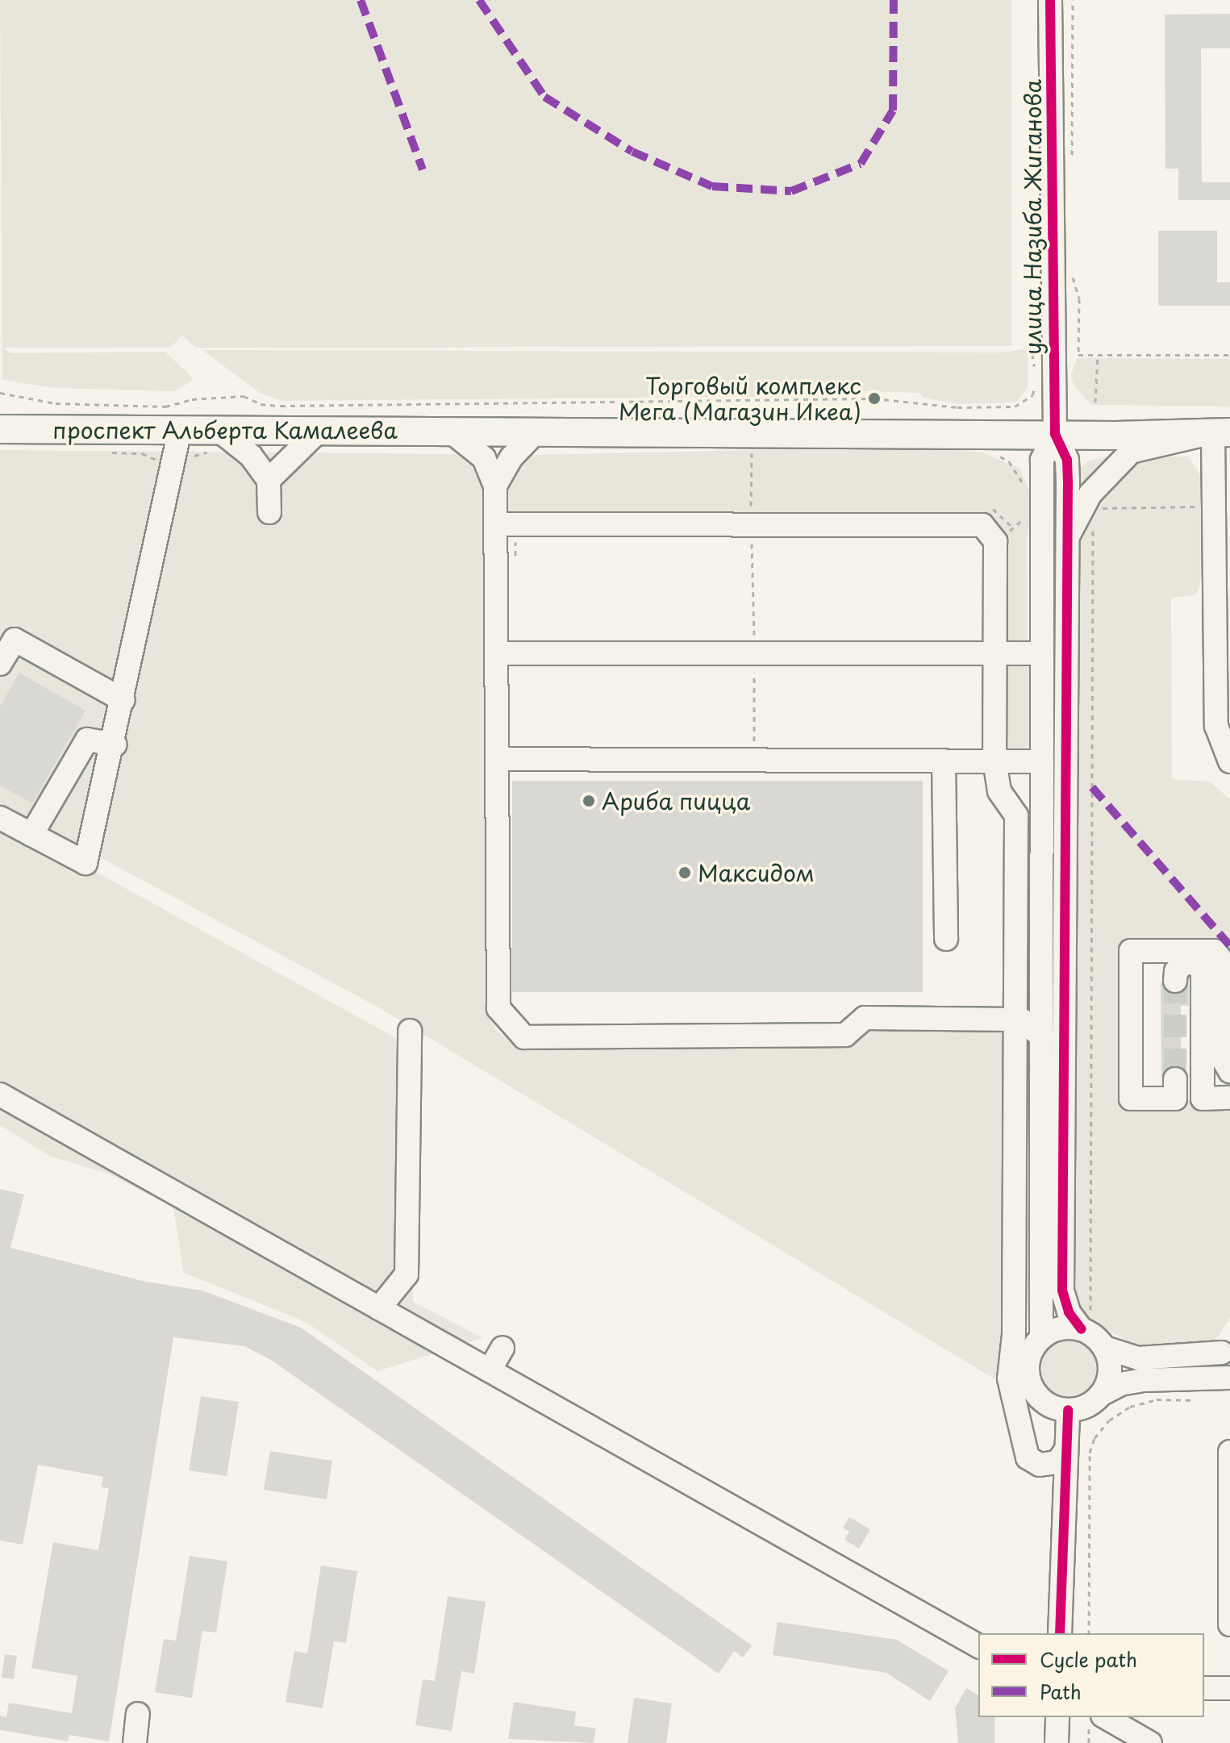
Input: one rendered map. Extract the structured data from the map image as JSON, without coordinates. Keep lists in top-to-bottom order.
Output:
{
  "streets": {
    "main road": ["проспект Альберта Камалеева"],
    "street": ["улица Назиба Жиганова"]
  },
  "crossings": [
    ["улица Назиба Жиганова", "проспект Альберта Камалеева"]
  ],
  "places": ["Торговый комплекс Мега (Магазин Икеа)", "Ариба пицца", "Максидом"],
  "legend": ["Cycle path", "Path"]
}
